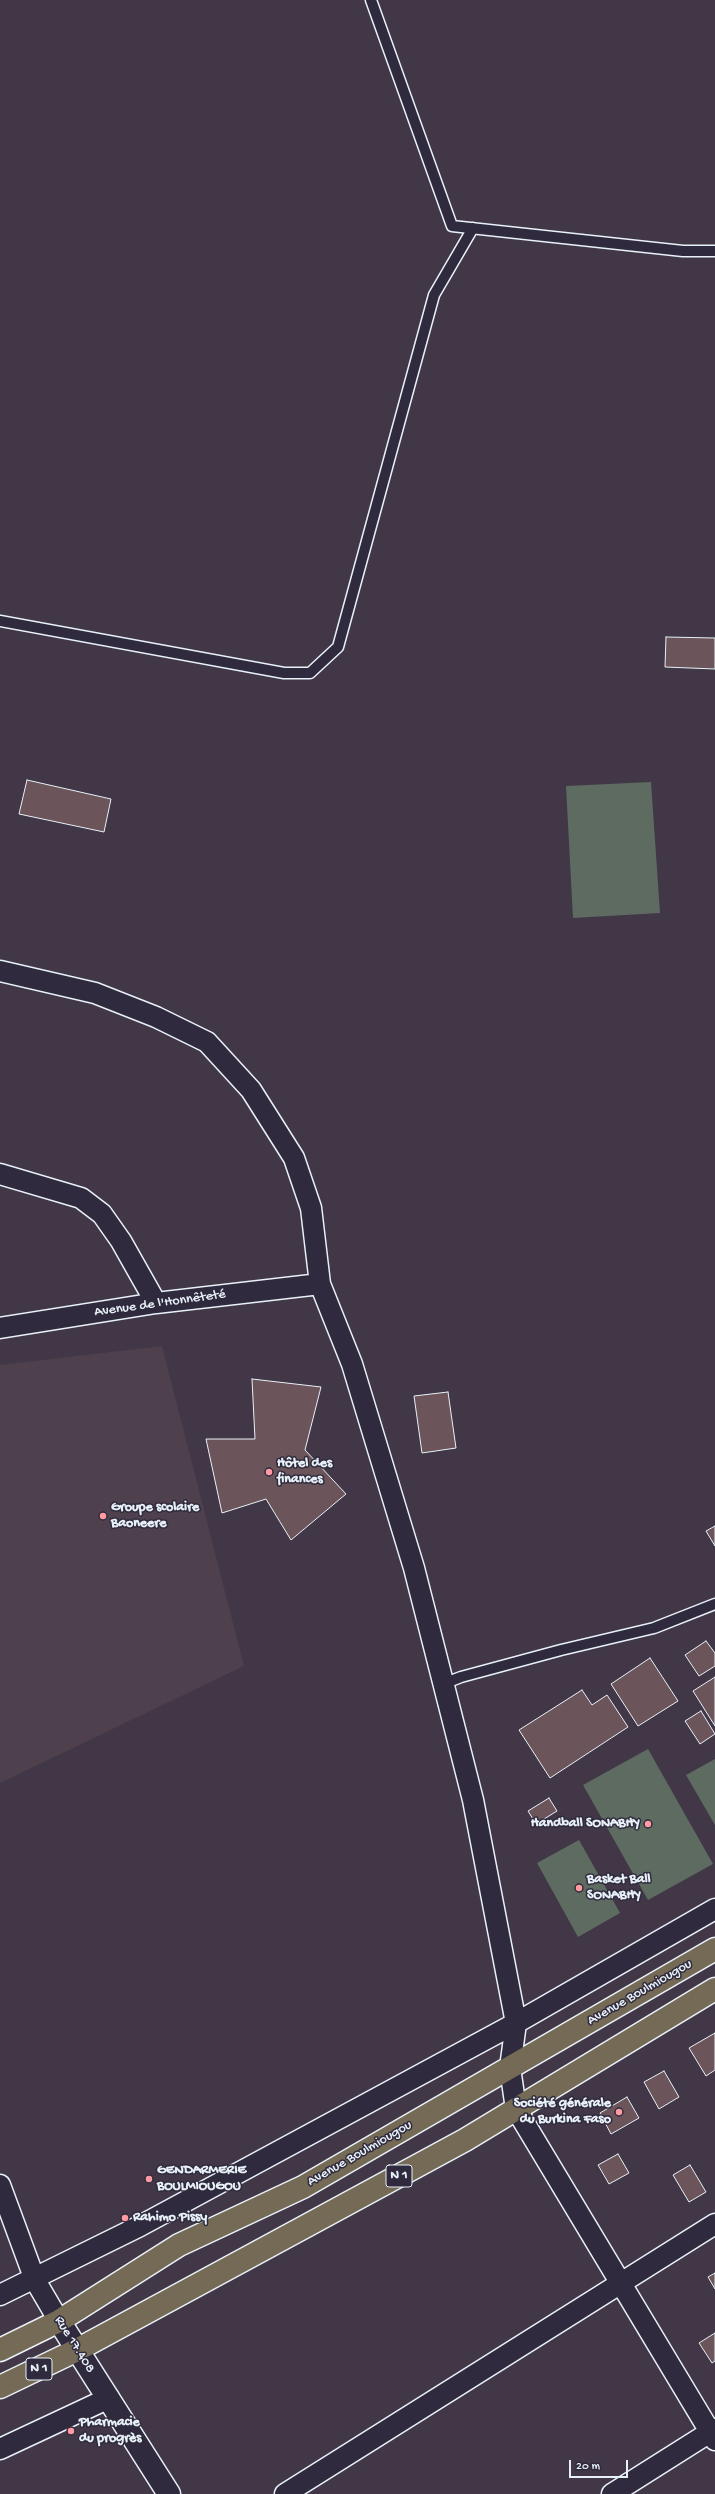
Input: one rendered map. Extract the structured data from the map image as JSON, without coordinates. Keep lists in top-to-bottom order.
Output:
{
  "streets": {
    "highway": ["Avenue Boulmiougou", "N 1"],
    "street": ["Avenue de l'Honnêteté", "Rue 17.408"]
  },
  "crossings": [
    ["Avenue Boulmiougou", "Rue 17.408"],
    ["N 1", "Rue 17.408"]
  ],
  "places": [
    "Hôtel des finances",
    "Groupe scolaire Baoneere",
    "Handball SONABHY",
    "Basket Ball SONABHY",
    "Société générale du Burkina Faso",
    "GENDARMERIE BOULMIOUGOU",
    "Rahimo Pissy",
    "Pharmacie du progrès"
  ],
  "scale_bar": "20 m"
}
